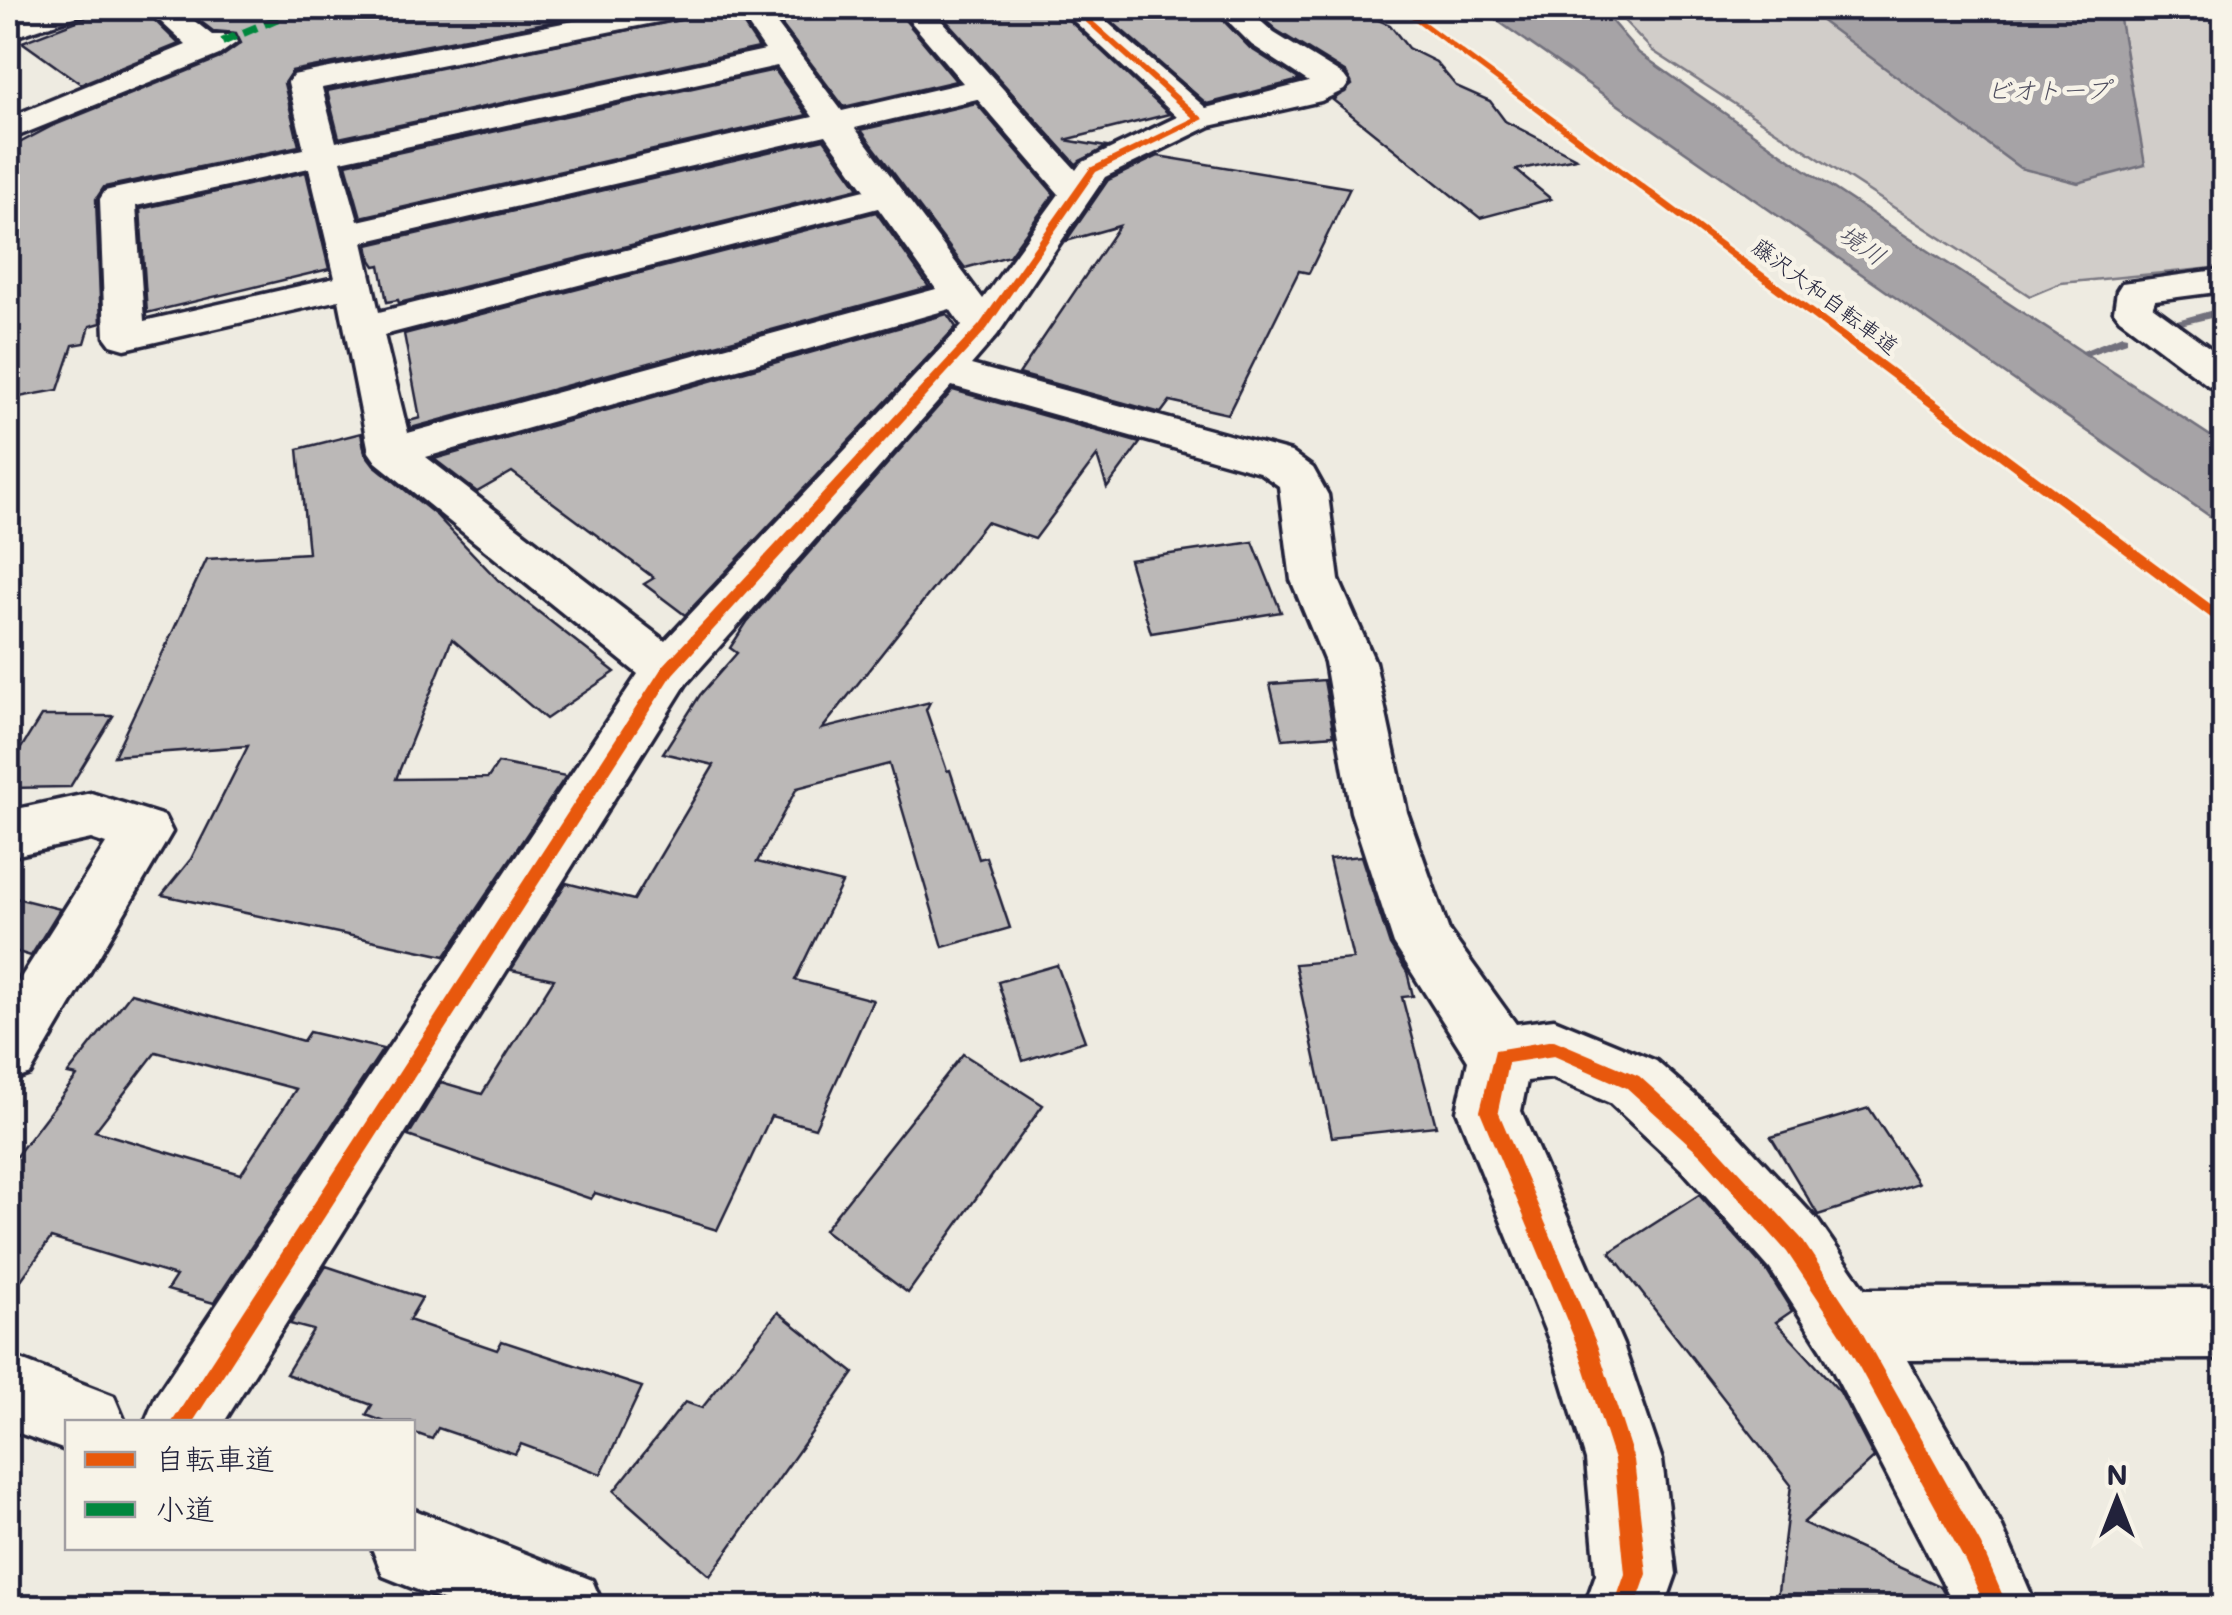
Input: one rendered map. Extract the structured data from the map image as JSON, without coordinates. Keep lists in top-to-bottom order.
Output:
{
  "streets": {
    "cycle path": ["藤沢大和自転車道"]
  },
  "water": ["ビオトープ", "境川"],
  "legend": ["自転車道", "小道"],
  "north": "top"
}
